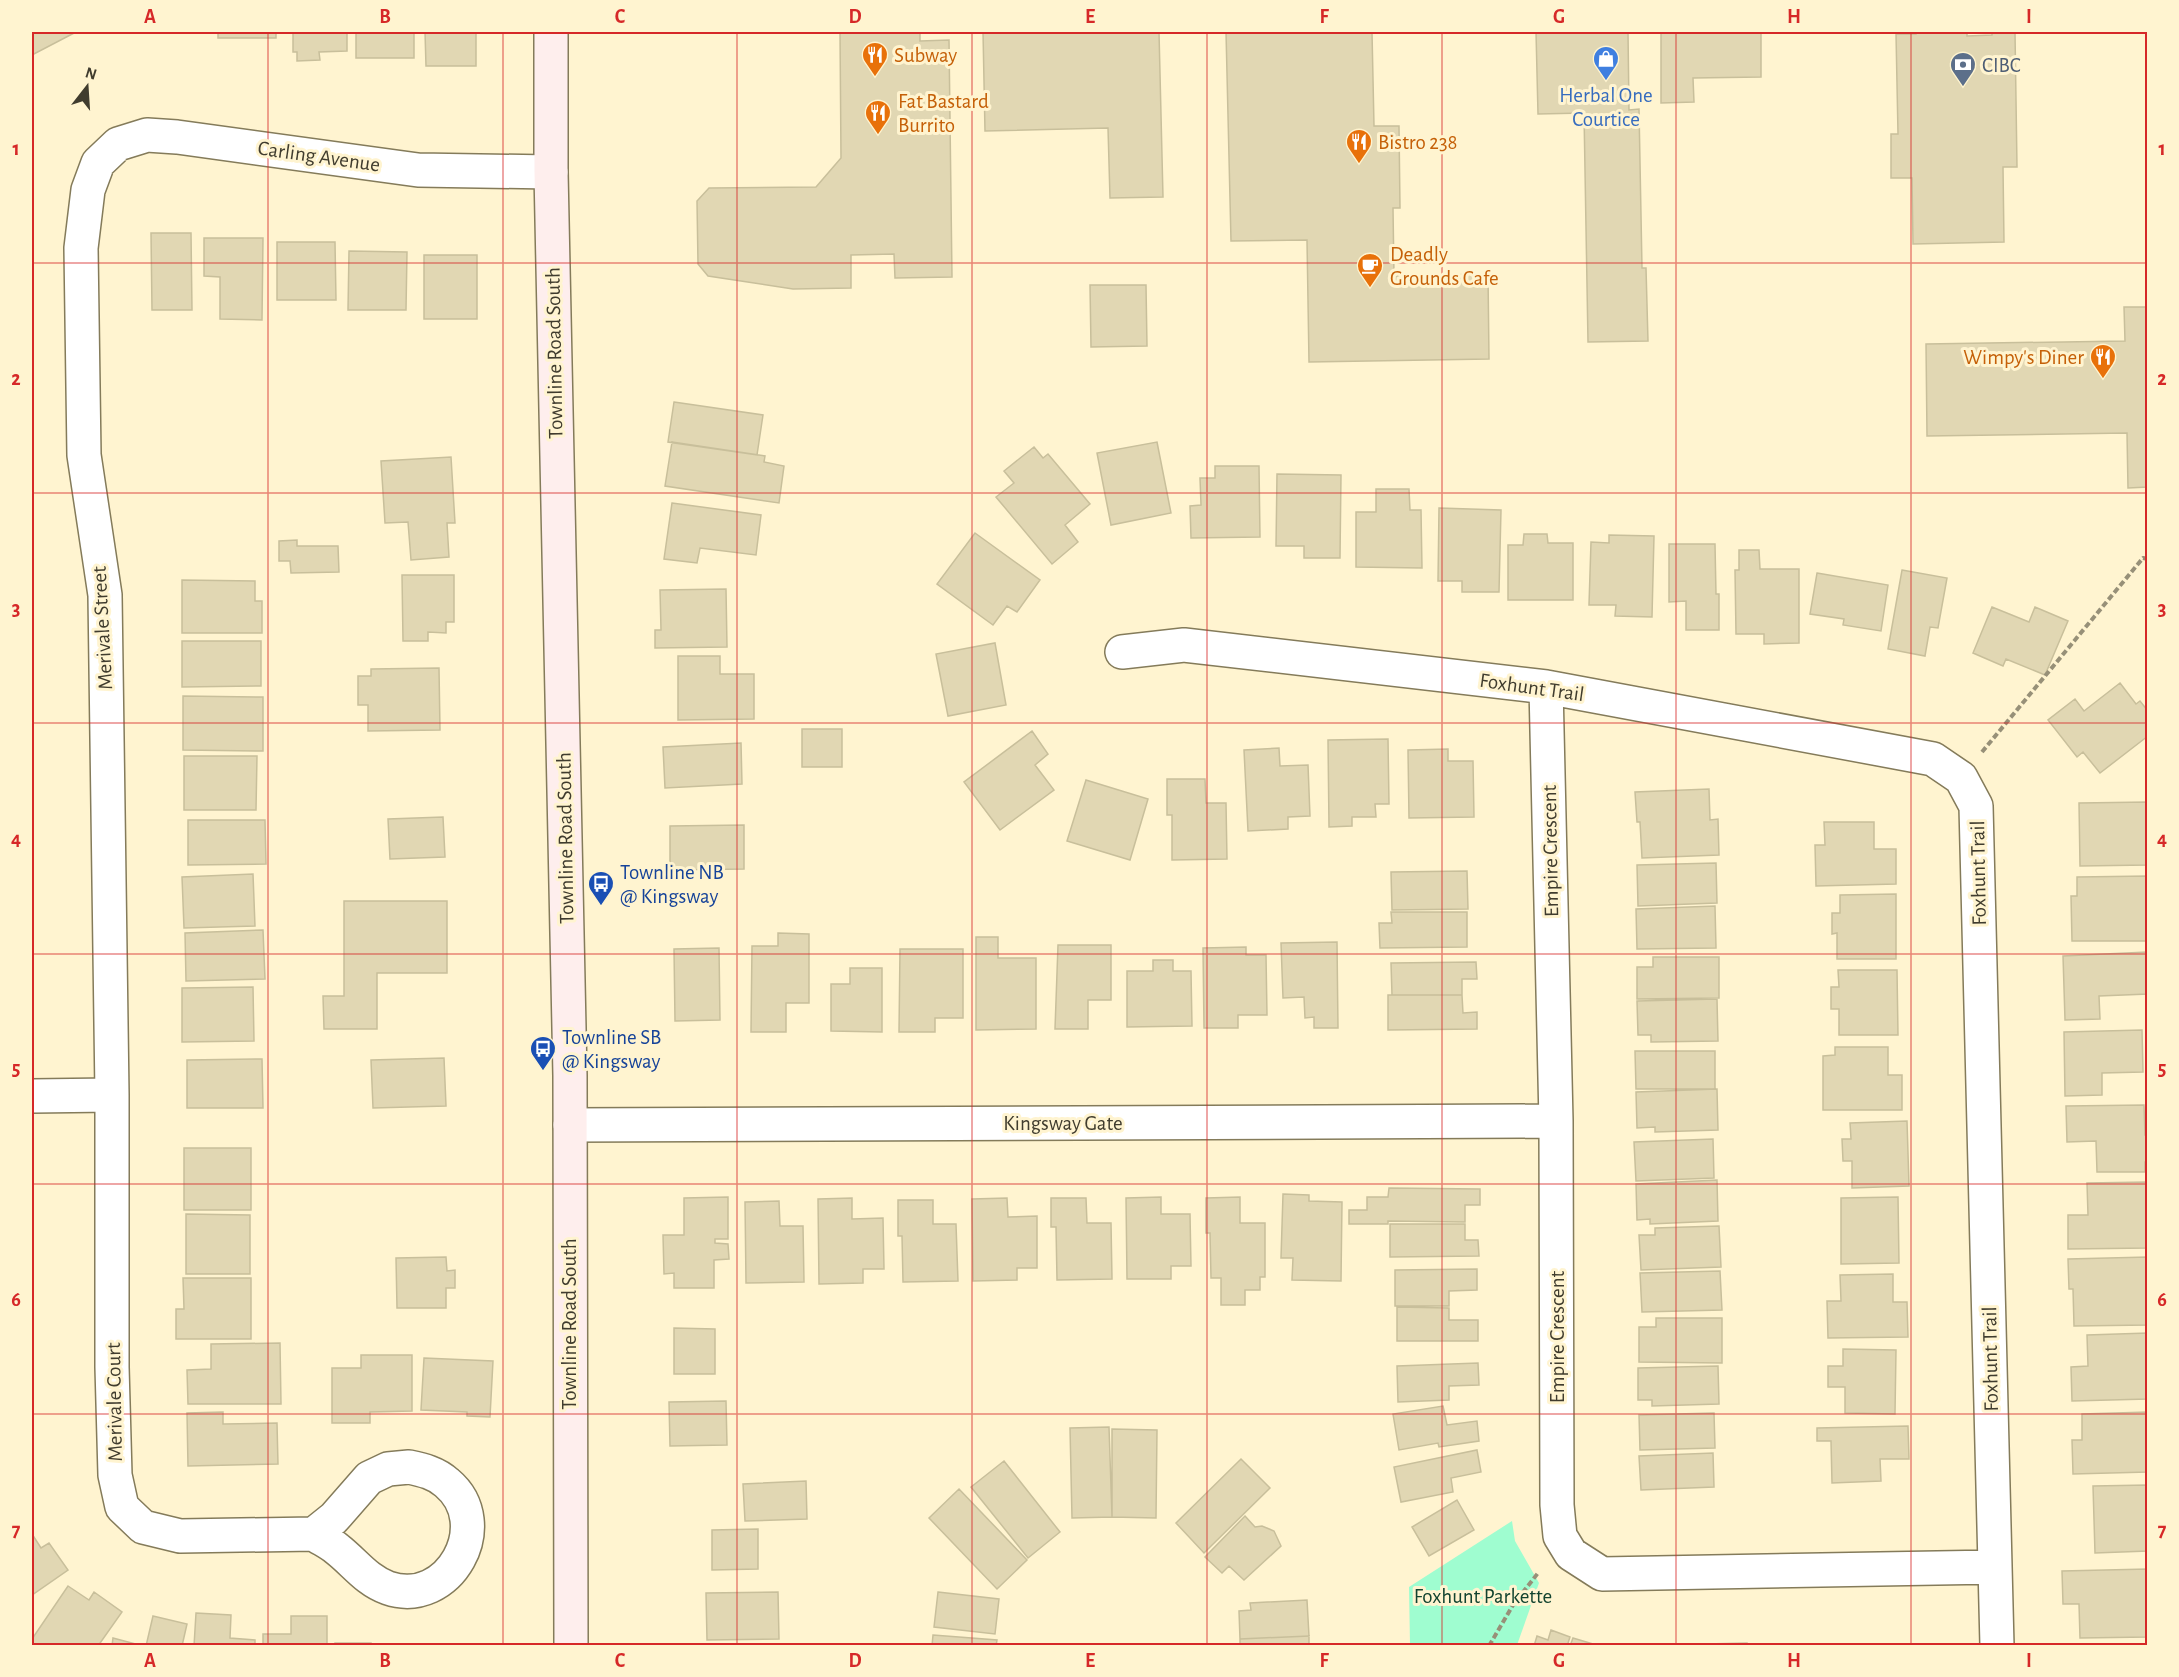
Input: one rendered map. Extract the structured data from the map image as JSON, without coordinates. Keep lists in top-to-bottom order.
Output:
{
  "streets": {
    "main road": ["Townline Road South"],
    "street": [
      "Carling Avenue",
      "Merivale Street",
      "Foxhunt Trail",
      "Empire Crescent",
      "Kingsway Gate",
      "Merivale Court"
    ]
  },
  "crossings": [
    ["Carling Avenue", "Townline Road South"],
    ["Carling Avenue", "Merivale Street"],
    ["Townline Road South", "Kingsway Gate"],
    ["Merivale Street", "Merivale Court"],
    ["Foxhunt Trail", "Empire Crescent"],
    ["Empire Crescent", "Kingsway Gate"]
  ],
  "parks": ["Foxhunt Parkette"],
  "places": {
    "restaurant": [
      "Subway",
      "Fat Bastard Burrito",
      "Bistro 238",
      "Wimpy's Diner"
    ],
    "shop": ["Herbal One Courtice"],
    "bank": ["CIBC"],
    "cafe": ["Deadly Grounds Cafe"],
    "bus stop": ["Townline NB @ Kingsway", "Townline SB @ Kingsway"]
  },
  "north": "top",
  "grid": {
    "columns": [
      "A",
      "B",
      "C",
      "D",
      "E",
      "F",
      "G",
      "H",
      "I"
    ],
    "rows": [
      "1",
      "2",
      "3",
      "4",
      "5",
      "6",
      "7"
    ]
  }
}
